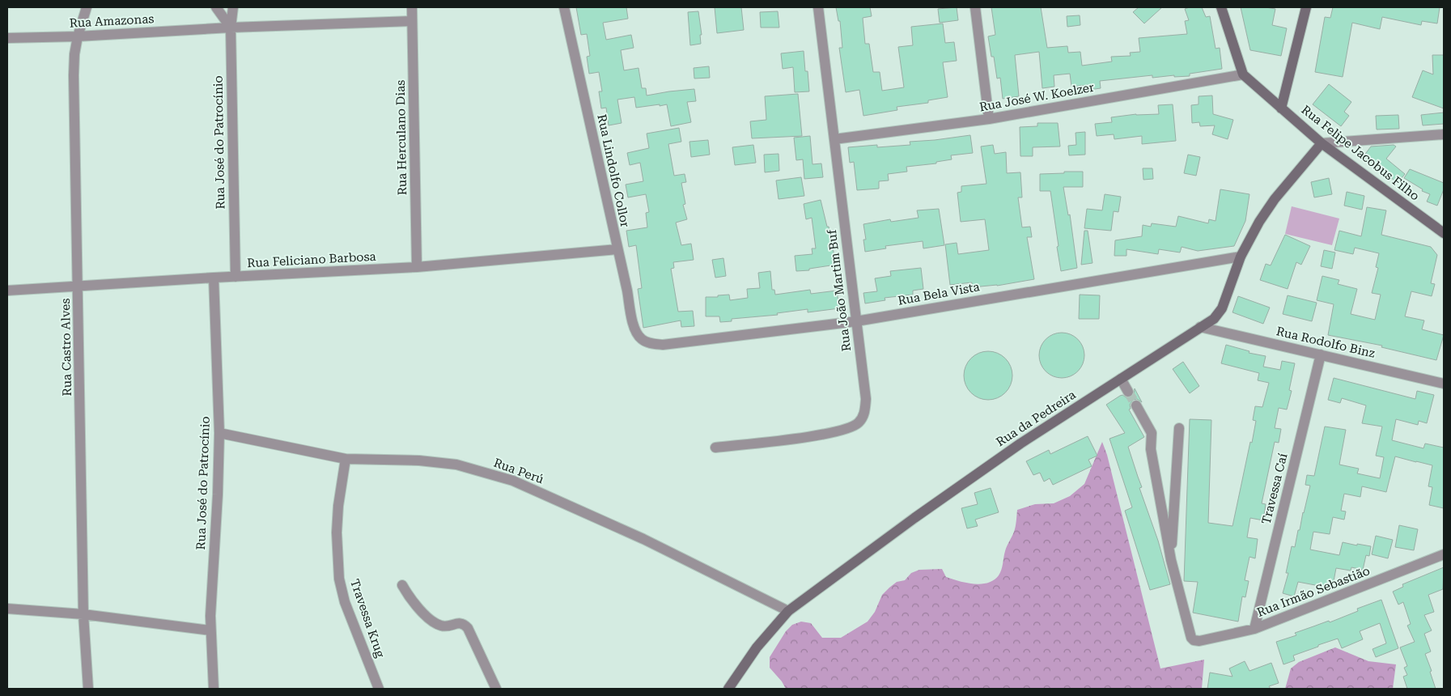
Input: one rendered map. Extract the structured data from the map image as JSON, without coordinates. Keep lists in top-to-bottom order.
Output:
{
  "streets": {
    "street": [
      "Rua Amazonas",
      "Rua José W. Koelzer",
      "Rua Herculano Dias",
      "Rua José do Patrocínio",
      "Rua Felipe Jacobus Filho",
      "Rua Lindolfo Collor",
      "Rua Feliciano Barbosa",
      "Rua João Martim Buf",
      "Rua Bela Vista",
      "Rua Rodolfo Binz",
      "Rua Castro Alves",
      "Rua da Pedreira",
      "Rua Perú",
      "Travessa Caí",
      "Rua Irmão Sebastião",
      "Travessa Krug"
    ]
  },
  "crossings": [
    ["Rua Amazonas", "Rua Herculano Dias"],
    ["Rua Amazonas", "Rua José do Patrocínio"],
    ["Rua Amazonas", "Rua Castro Alves"],
    ["Rua José W. Koelzer", "Rua Felipe Jacobus Filho"],
    ["Rua José W. Koelzer", "Rua João Martim Buf"],
    ["Rua Herculano Dias", "Rua Feliciano Barbosa"],
    ["Rua José do Patrocínio", "Rua Feliciano Barbosa"],
    ["Rua José do Patrocínio", "Rua Perú"],
    ["Rua Felipe Jacobus Filho", "Rua da Pedreira"],
    ["Rua Lindolfo Collor", "Rua Feliciano Barbosa"],
    ["Rua Lindolfo Collor", "Rua Bela Vista"],
    ["Rua Feliciano Barbosa", "Rua Castro Alves"],
    ["Rua João Martim Buf", "Rua Bela Vista"],
    ["Rua Bela Vista", "Rua da Pedreira"],
    ["Rua Rodolfo Binz", "Rua da Pedreira"],
    ["Rua Rodolfo Binz", "Travessa Caí"],
    ["Rua da Pedreira", "Rua Perú"],
    ["Rua Perú", "Travessa Krug"],
    ["Travessa Caí", "Rua Irmão Sebastião"]
  ]
}
